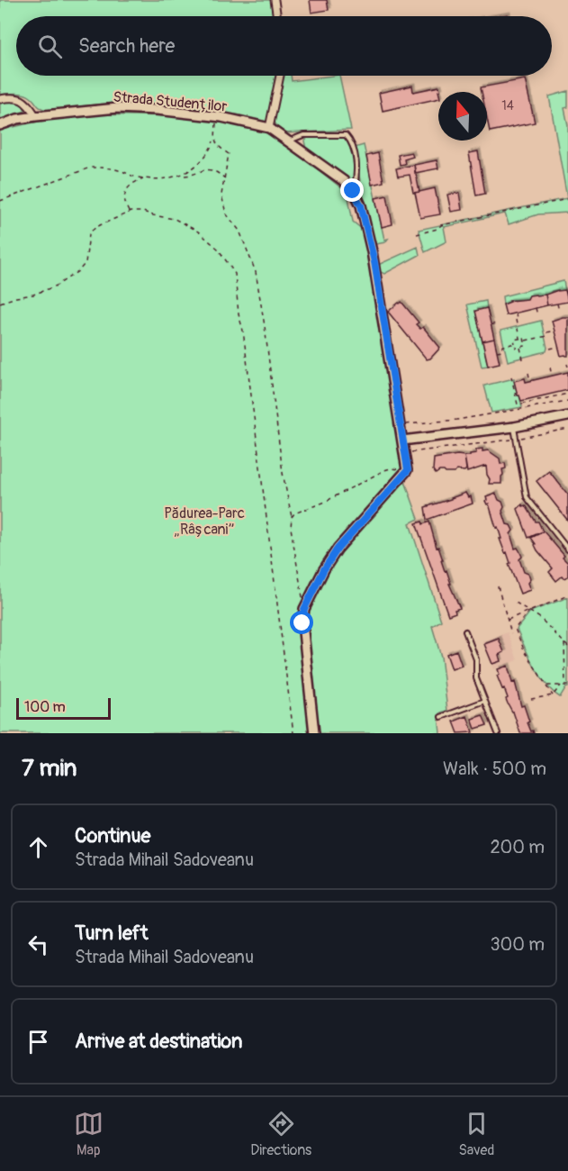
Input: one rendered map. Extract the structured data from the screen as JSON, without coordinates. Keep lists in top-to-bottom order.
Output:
{
  "streets": {
    "main road": ["Strada Studenților"]
  },
  "parks": ["Pădurea-Parc „Râșcani”"],
  "house_numbers": ["14"],
  "scale_bar": "100 m",
  "north": "top",
  "page": {
    "search": "Search here",
    "scale": "100 m",
    "heading": ["7 min", "Walk · 500 m"],
    "list": [
      ["Continue", "Strada Mihail Sadoveanu", "200 m"],
      ["Turn left", "Strada Mihail Sadoveanu", "300 m"],
      "Arrive at destination"
    ],
    "nav": ["Map", "Directions", "Saved"]
  }
}
